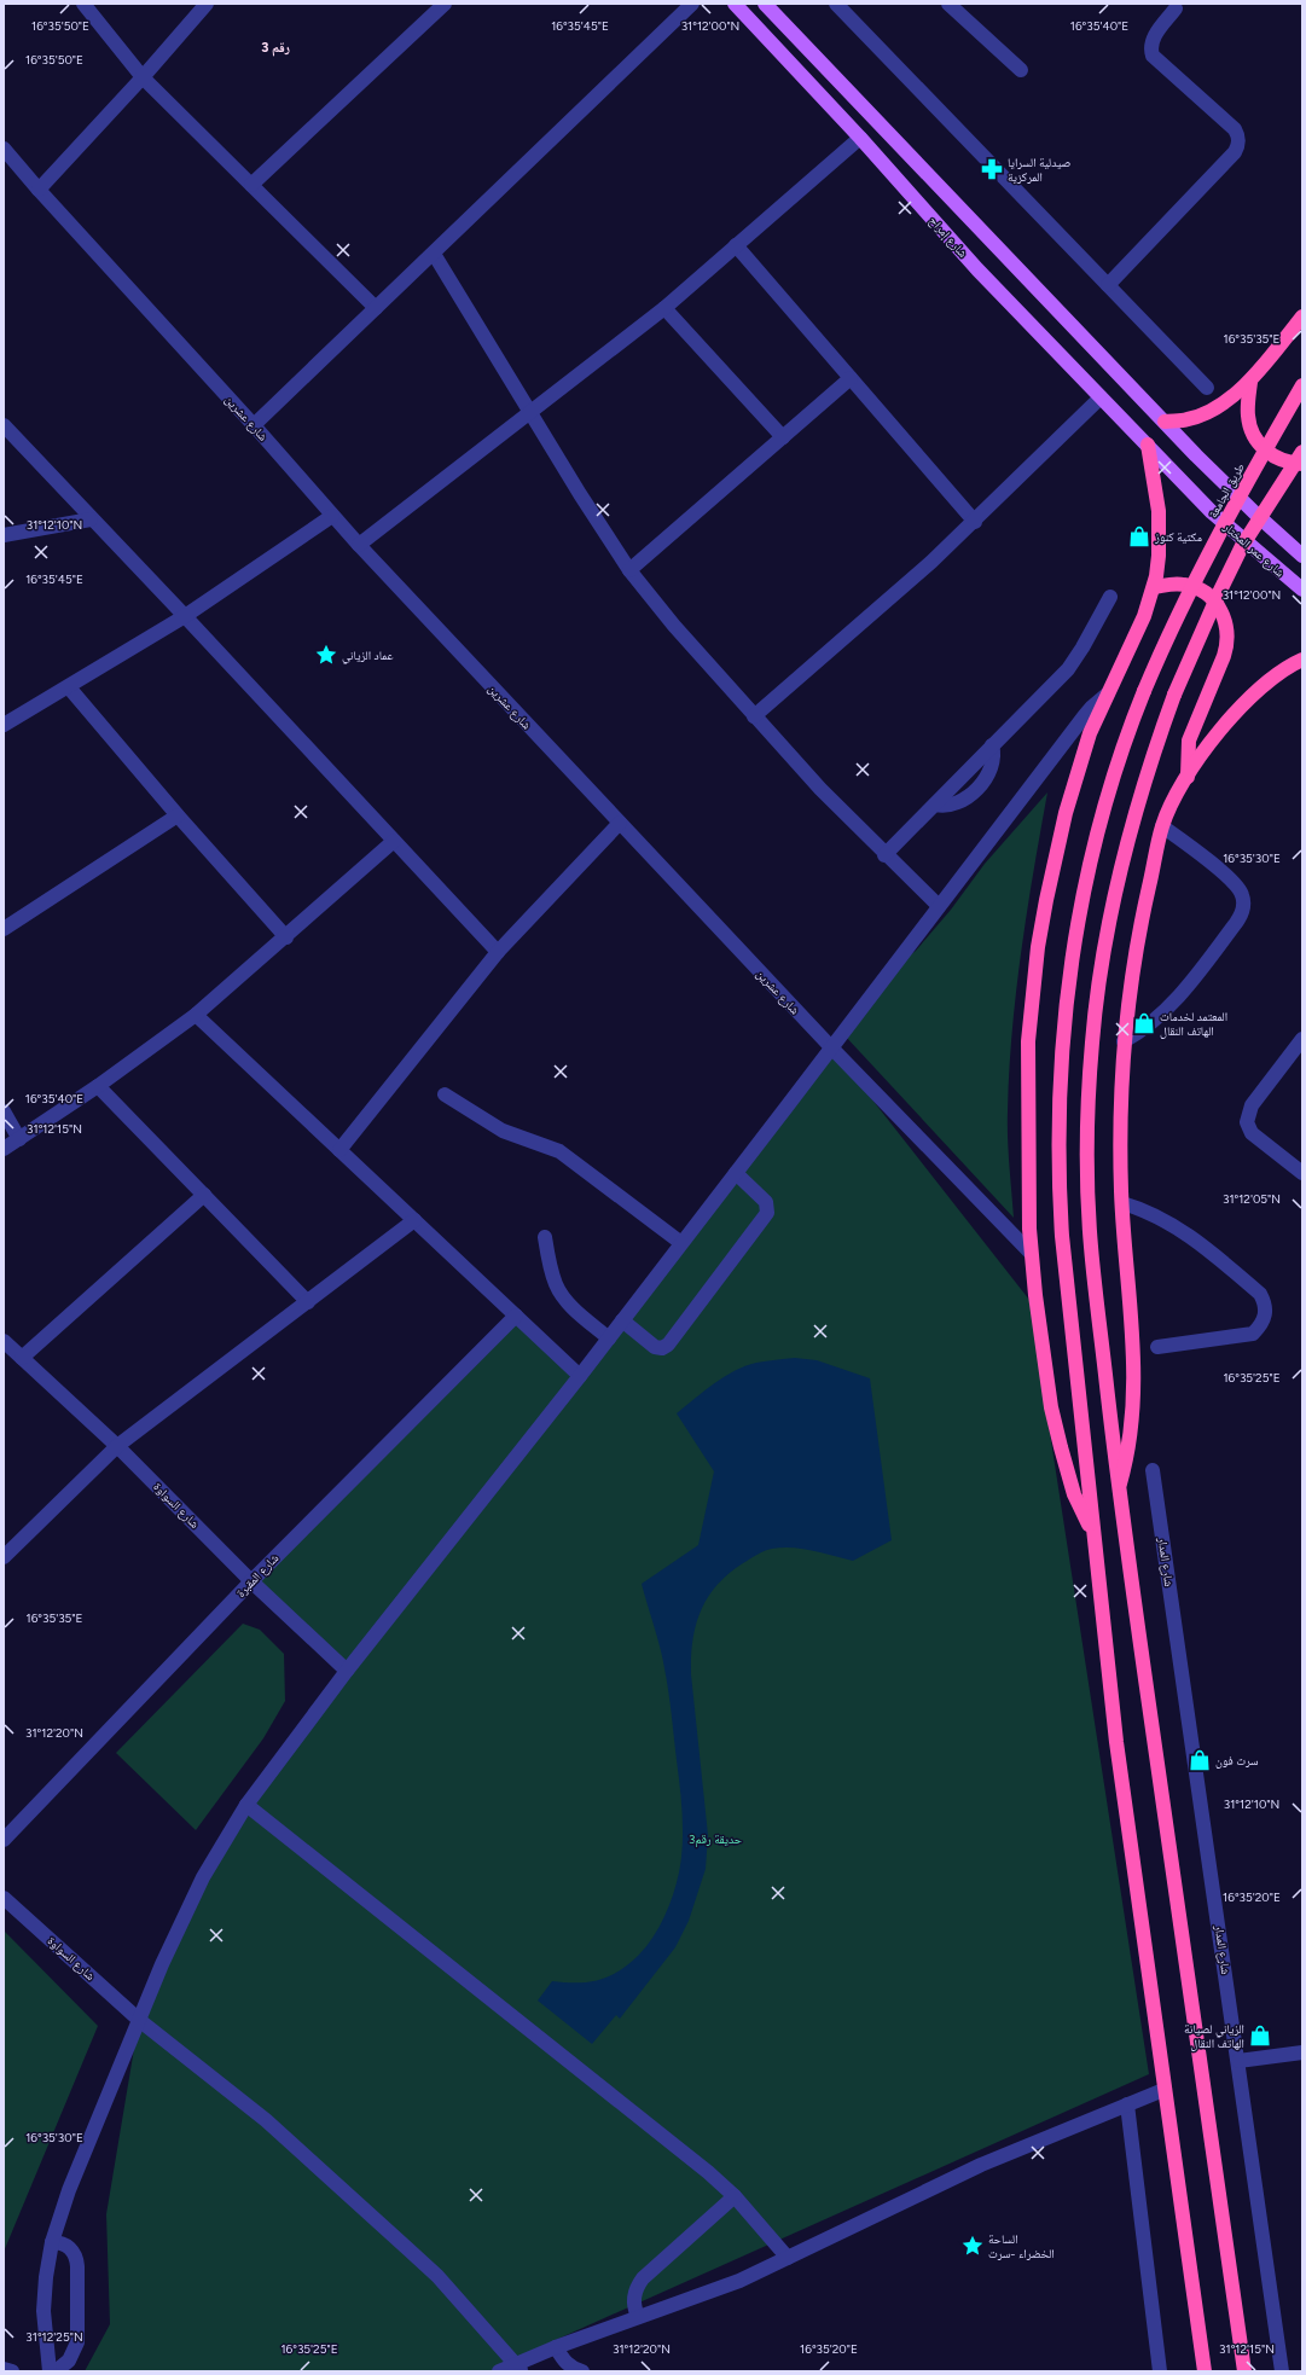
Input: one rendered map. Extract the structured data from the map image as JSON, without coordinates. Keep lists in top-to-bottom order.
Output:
{
  "streets": {
    "highway": ["طريق الجامعة"],
    "main road": ["شارع إمراح", "شارع عمر المختار"],
    "street": [
      "شارع عشرين",
      "شارع السواوة",
      "شارع المدار",
      "شارع المقبرة"
    ]
  },
  "crossings": [
    ["شارع إمراح", "شارع عمر المختار"],
    ["شارع السواوة", "شارع المقبرة"]
  ],
  "districts": ["رقم 3"],
  "parks": ["حديقة رقم3"],
  "places": {
    "pharmacy": ["صيدلية السرايا المركزية"],
    "shop": [
      "مكتية كنوز",
      "المعتمد لخدمات الهاتف النقال",
      "سرت فون",
      "الزياني لصيانة الهاتف النقال"
    ],
    "place": ["عماد الزياني", "الساحة الخضراء -سرت"]
  },
  "coordinates": [
    "16°35'50\"E",
    "16°35'45\"E",
    "31°12'00\"N",
    "16°35'40\"E",
    "16°35'35\"E",
    "31°12'10\"N",
    "16°35'30\"E",
    "31°12'15\"N",
    "31°12'05\"N",
    "16°35'25\"E",
    "31°12'20\"N",
    "16°35'20\"E",
    "31°12'25\"N"
  ]
}
